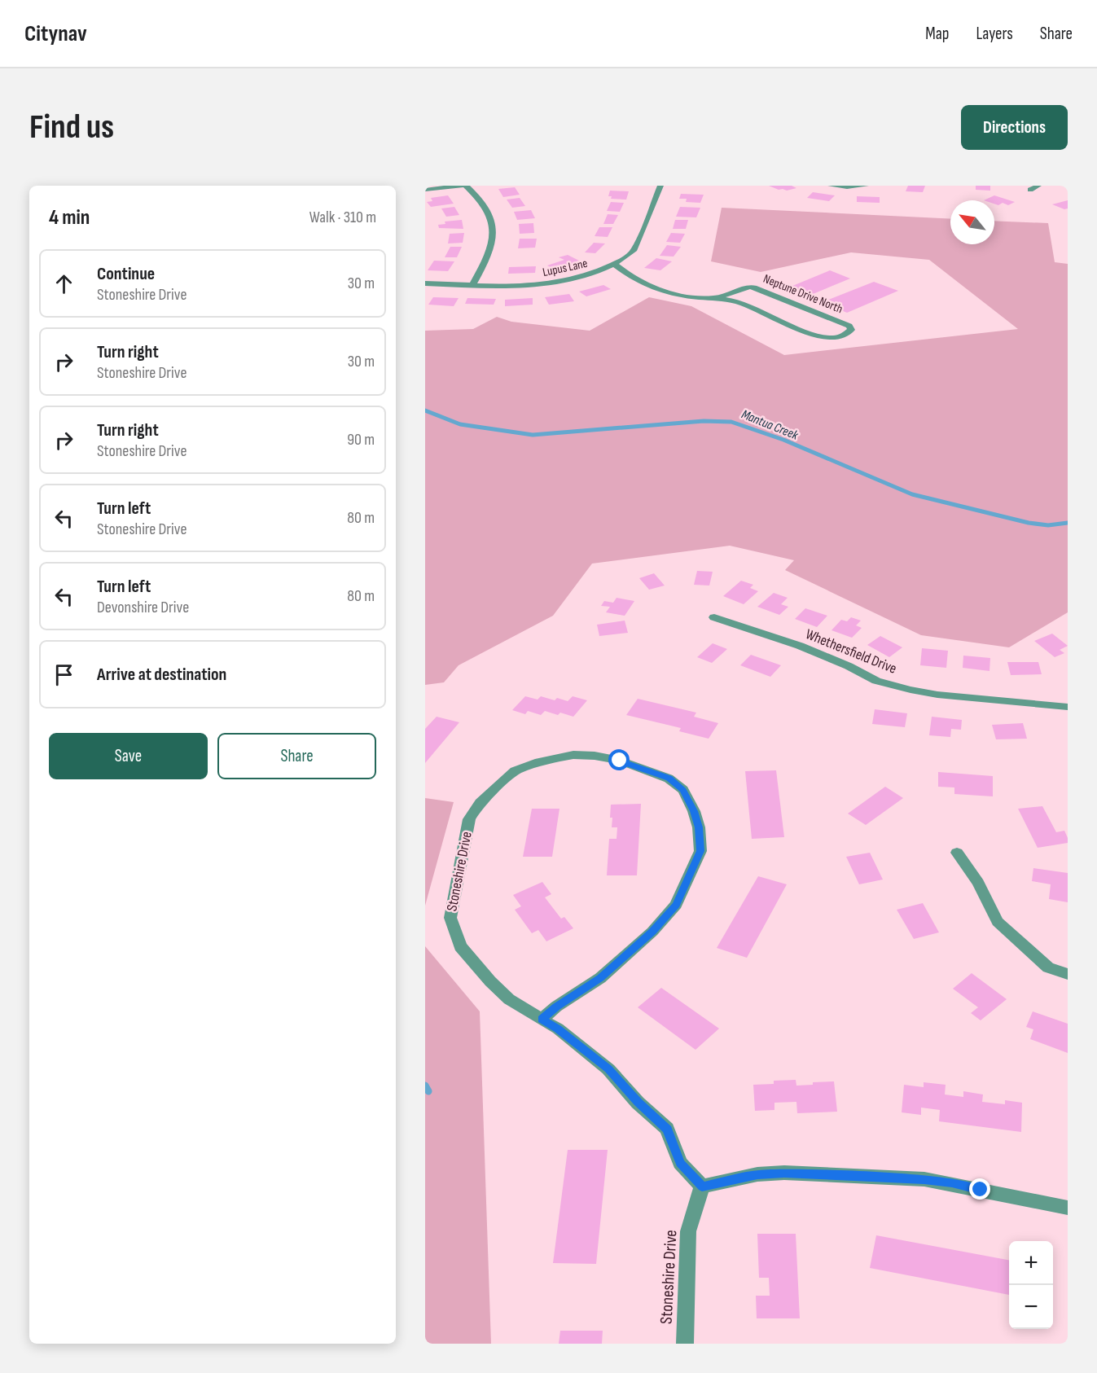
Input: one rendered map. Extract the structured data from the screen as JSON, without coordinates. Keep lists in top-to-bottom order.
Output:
{
  "streets": {
    "street": [
      "Lupus Lane",
      "Neptune Drive North",
      "Whethersfield Drive",
      "Stoneshire Drive"
    ]
  },
  "crossings": [
    ["Lupus Lane", "Neptune Drive North"]
  ],
  "water": ["Mantua Creek"],
  "north": "top left",
  "page": {
    "header": "Citynav",
    "nav": ["Map", "Layers", "Share"],
    "buttons": [
      "Directions",
      ["Save", "Share"]
    ],
    "title": "Find us",
    "heading": ["4 min", "Walk · 310 m"],
    "list": [
      ["Continue", "Stoneshire Drive", "30 m"],
      ["Turn right", "Stoneshire Drive", "30 m"],
      ["Turn right", "Stoneshire Drive", "90 m"],
      ["Turn left", "Stoneshire Drive", "80 m"],
      ["Turn left", "Devonshire Drive", "80 m"],
      "Arrive at destination"
    ],
    "map_buttons": ["+", "−"]
  }
}
